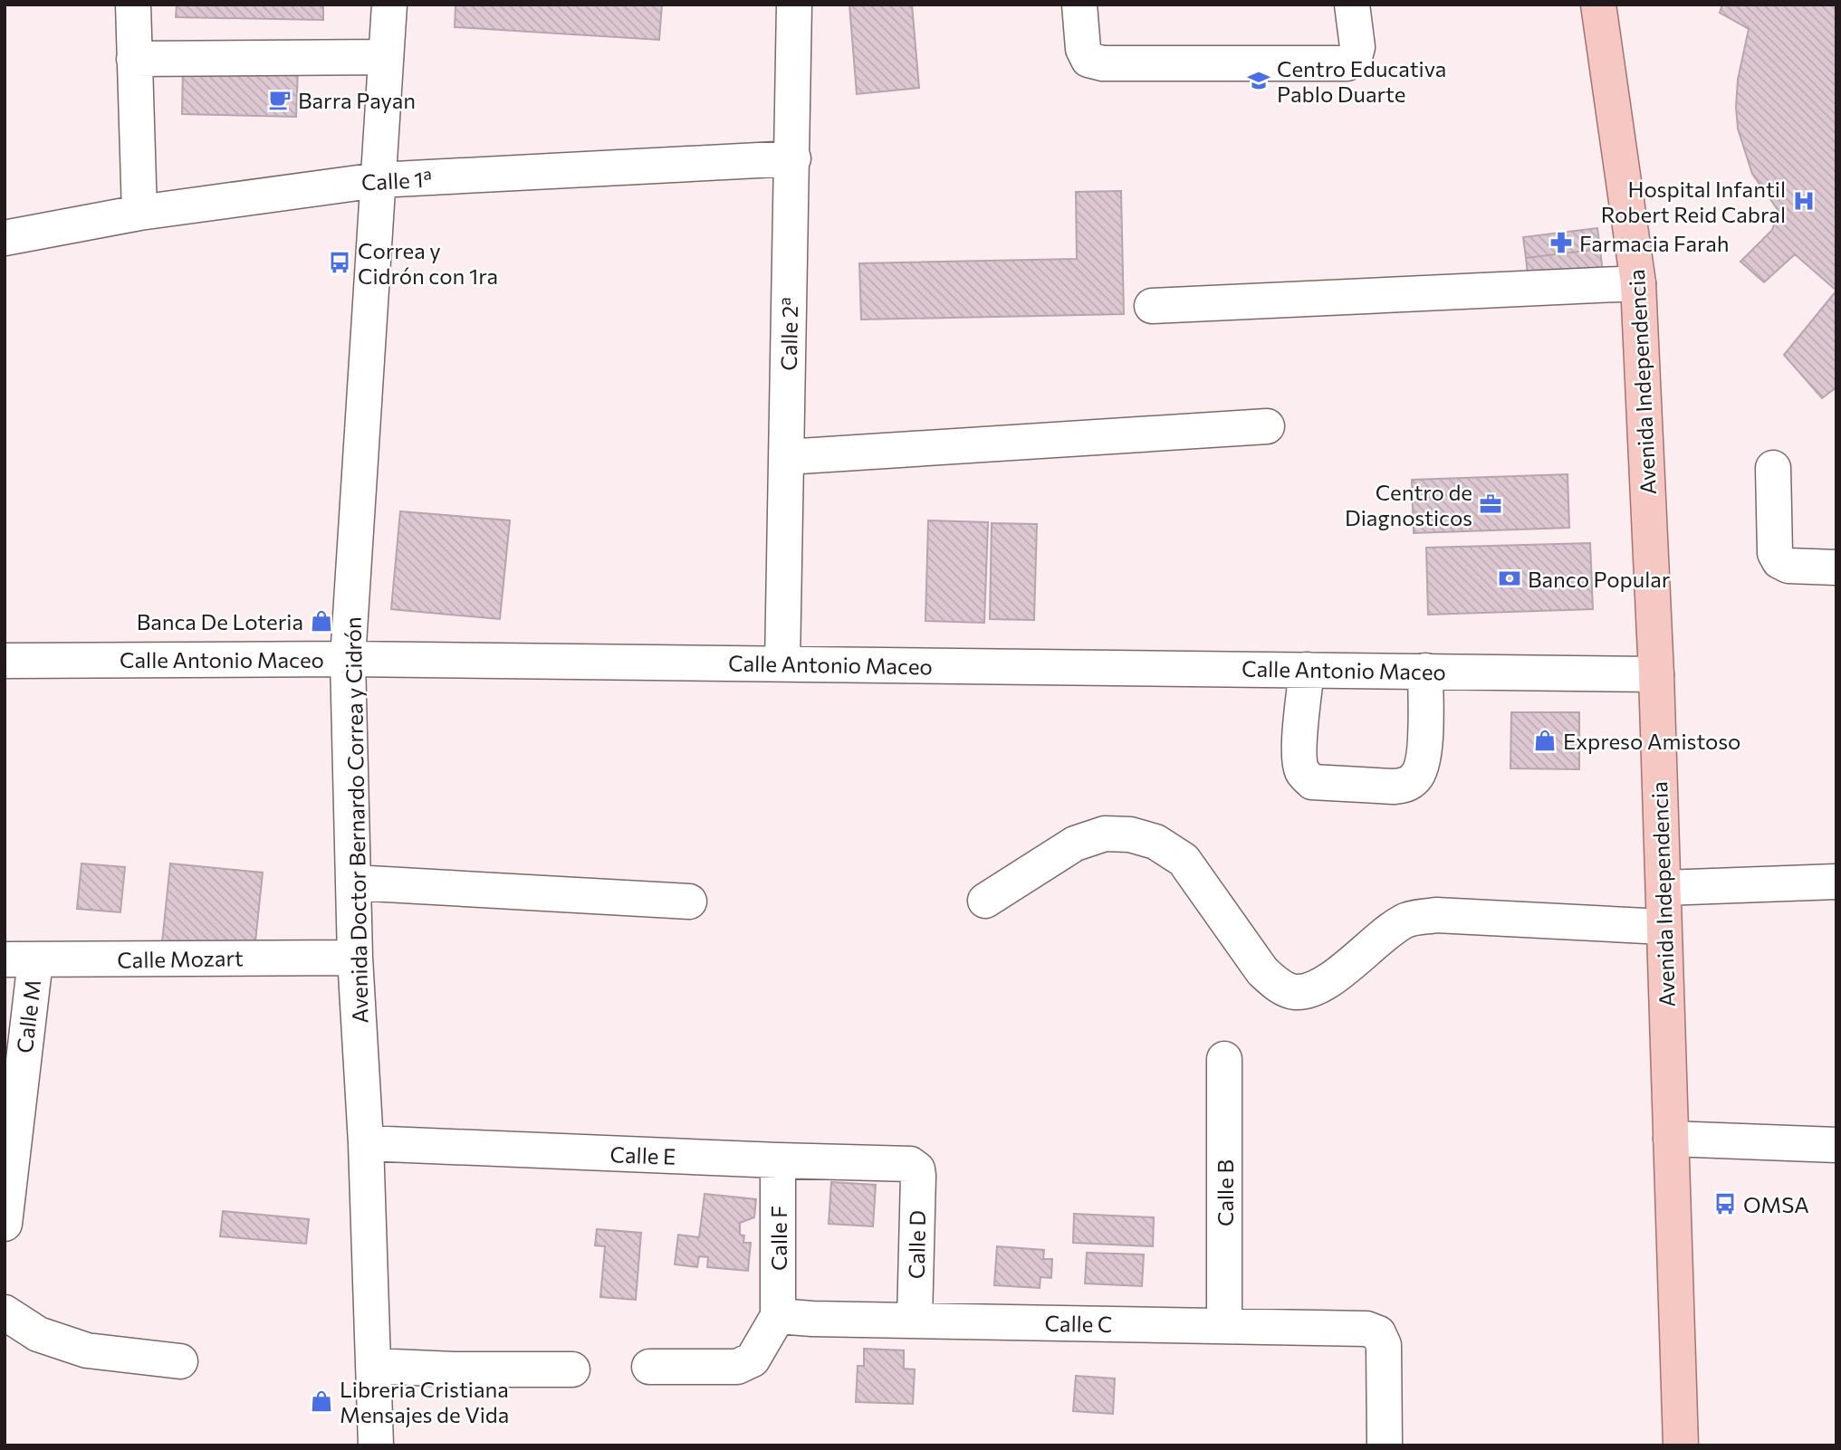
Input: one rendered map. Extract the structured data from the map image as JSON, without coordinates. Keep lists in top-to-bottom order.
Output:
{
  "streets": {
    "main road": ["Avenida Independencia"],
    "street": [
      "Calle 1ª",
      "Calle 2ª",
      "Calle Antonio Maceo",
      "Avenida Doctor Bernardo Correa y Cidrón",
      "Calle Mozart",
      "Calle M",
      "Calle E",
      "Calle B",
      "Calle F",
      "Calle D",
      "Calle C"
    ]
  },
  "crossings": [
    ["Calle 1ª", "Calle 2ª"],
    ["Calle 1ª", "Avenida Doctor Bernardo Correa y Cidrón"],
    ["Calle 2ª", "Calle Antonio Maceo"],
    ["Avenida Independencia", "Calle Antonio Maceo"],
    ["Calle Antonio Maceo", "Avenida Doctor Bernardo Correa y Cidrón"],
    ["Avenida Doctor Bernardo Correa y Cidrón", "Calle Mozart"],
    ["Avenida Doctor Bernardo Correa y Cidrón", "Calle E"],
    ["Calle Mozart", "Calle M"],
    ["Calle E", "Calle F"],
    ["Calle E", "Calle D"],
    ["Calle B", "Calle C"],
    ["Calle F", "Calle C"],
    ["Calle D", "Calle C"]
  ],
  "places": {
    "school or university": ["Centro Educativa Pablo Duarte"],
    "cafe": ["Barra Payan"],
    "hospital": ["Hospital Infantil Robert Reid Cabral"],
    "pharmacy": ["Farmacia Farah"],
    "bus stop": ["Correa y Cidrón con 1ra", "OMSA"],
    "office": ["Centro de Diagnosticos"],
    "bank": ["Banco Popular"],
    "shop": ["Banca De Loteria", "Expreso Amistoso", "Libreria Cristiana Mensajes de Vida"]
  }
}
